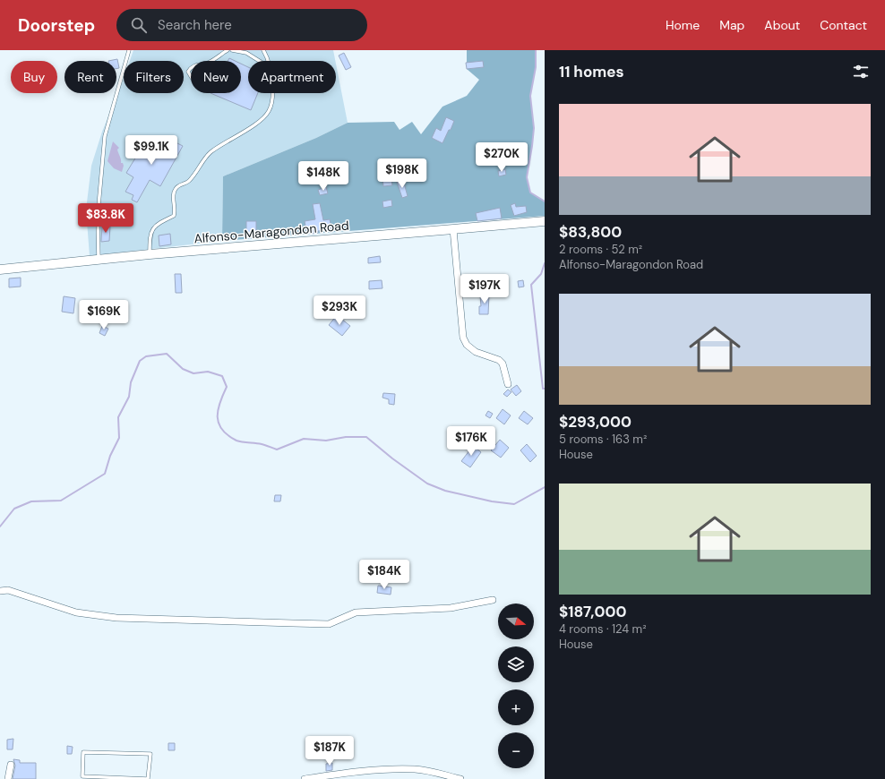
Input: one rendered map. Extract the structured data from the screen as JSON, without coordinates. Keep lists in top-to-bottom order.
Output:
{
  "streets": {
    "street": ["Alfonso-Maragondon Road"]
  },
  "north": "right",
  "page": {
    "header": "Doorstep",
    "search": "Search here",
    "nav": [
      "Home",
      "Map",
      "About",
      "Contact"
    ],
    "heading": "11 homes",
    "chip": [
      "Buy",
      "Rent",
      "Filters",
      "New",
      "Apartment"
    ],
    "list": [
      {
        "name": "$83,800",
        "note": "2 rooms · 52 m² · Alfonso-Maragondon Road"
      },
      {
        "name": "$293,000",
        "note": "5 rooms · 163 m² · House"
      },
      {
        "name": "$187,000",
        "note": "4 rooms · 124 m² · House"
      }
    ],
    "price": [
      "$99.1K",
      "$270K",
      "$198K",
      "$148K",
      "$83.8K",
      "$197K",
      "$293K",
      "$169K",
      "$176K",
      "$184K",
      "$187K"
    ],
    "map_buttons": ["+", "−"]
  }
}
